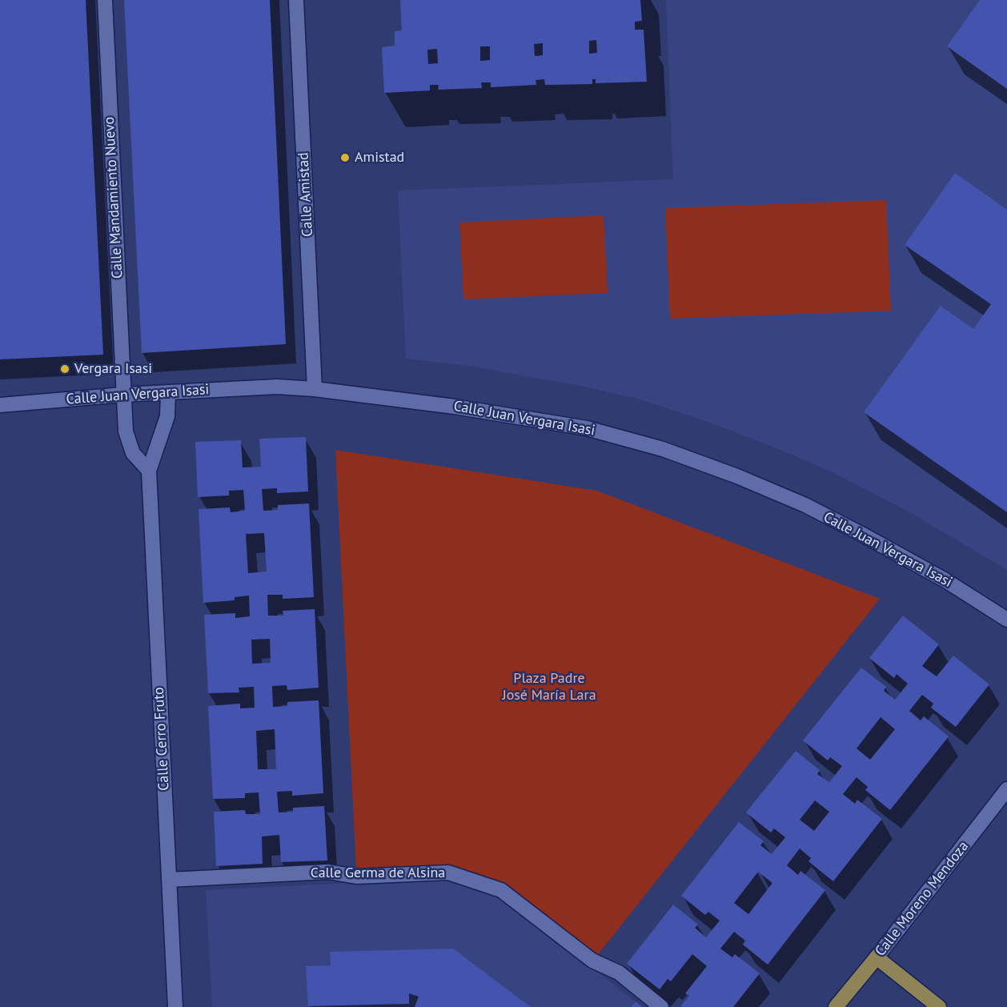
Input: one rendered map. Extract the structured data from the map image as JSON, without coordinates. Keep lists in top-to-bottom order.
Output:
{
  "streets": {
    "main road": ["Calle Moreno Mendoza"],
    "street": [
      "Calle Amistad",
      "Calle Mandamiento Nuevo",
      "Calle Juan Vergara Isasi",
      "Calle Cerro Fruto",
      "Calle Germa de Alsina"
    ]
  },
  "crossings": [
    ["Calle Amistad", "Calle Juan Vergara Isasi"],
    ["Calle Mandamiento Nuevo", "Calle Juan Vergara Isasi"],
    ["Calle Juan Vergara Isasi", "Calle Cerro Fruto"],
    ["Calle Cerro Fruto", "Calle Germa de Alsina"]
  ],
  "parks": ["Plaza Padre José María Lara"],
  "places": ["Amistad", "Vergara Isasi"]
}
